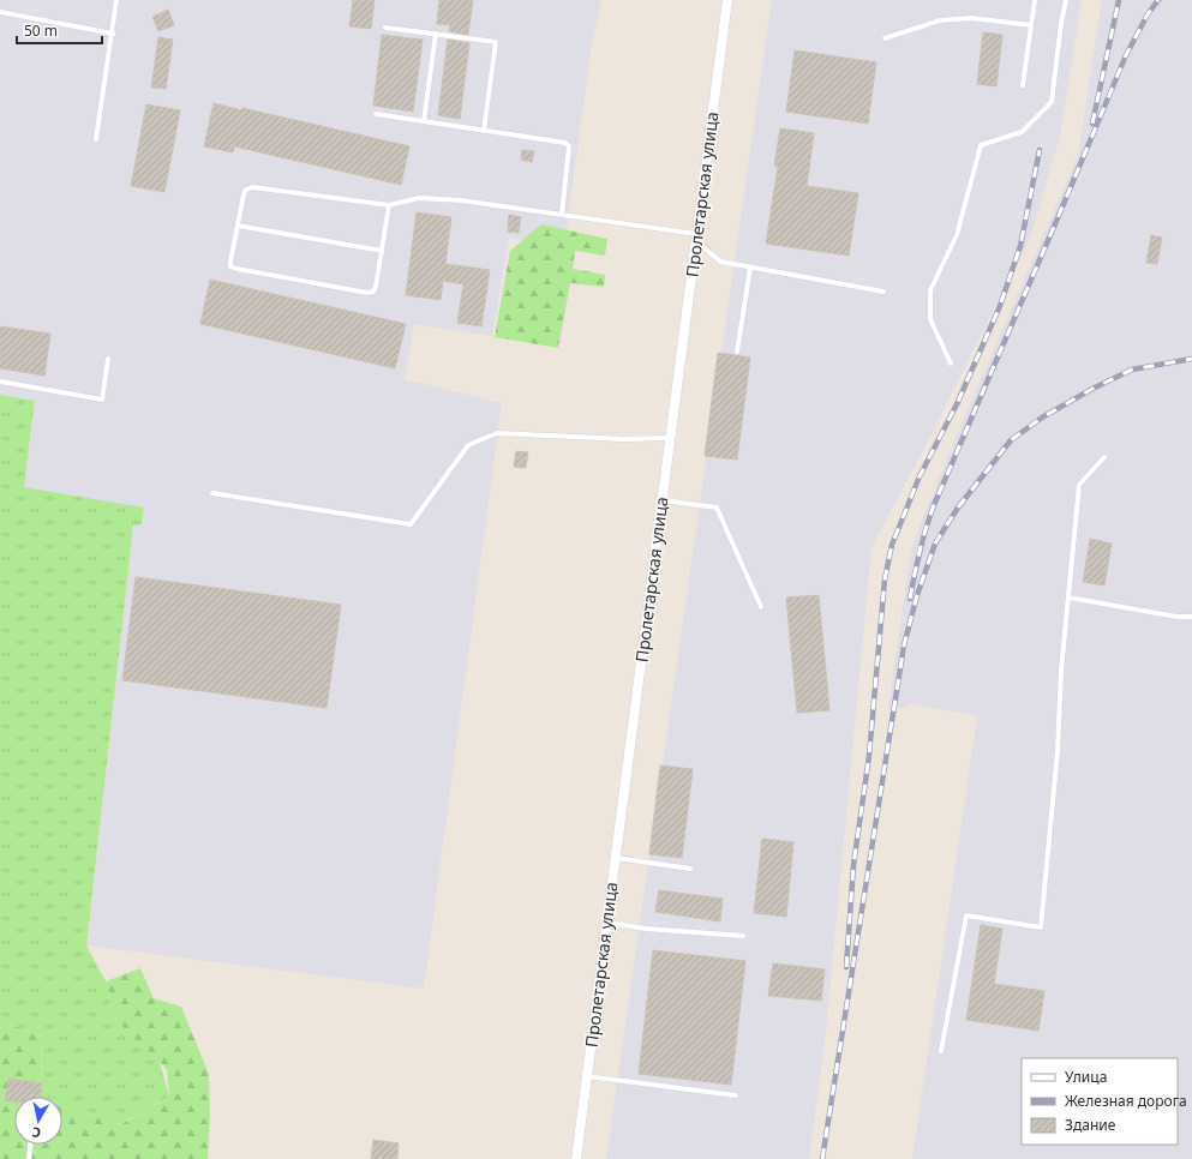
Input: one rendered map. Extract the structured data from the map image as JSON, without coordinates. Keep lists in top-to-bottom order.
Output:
{
  "streets": {
    "street": ["Пролетарская улица"]
  },
  "legend": ["Улица", "Железная дорога", "Здание"],
  "scale_bar": "50 m",
  "north": "bottom"
}
